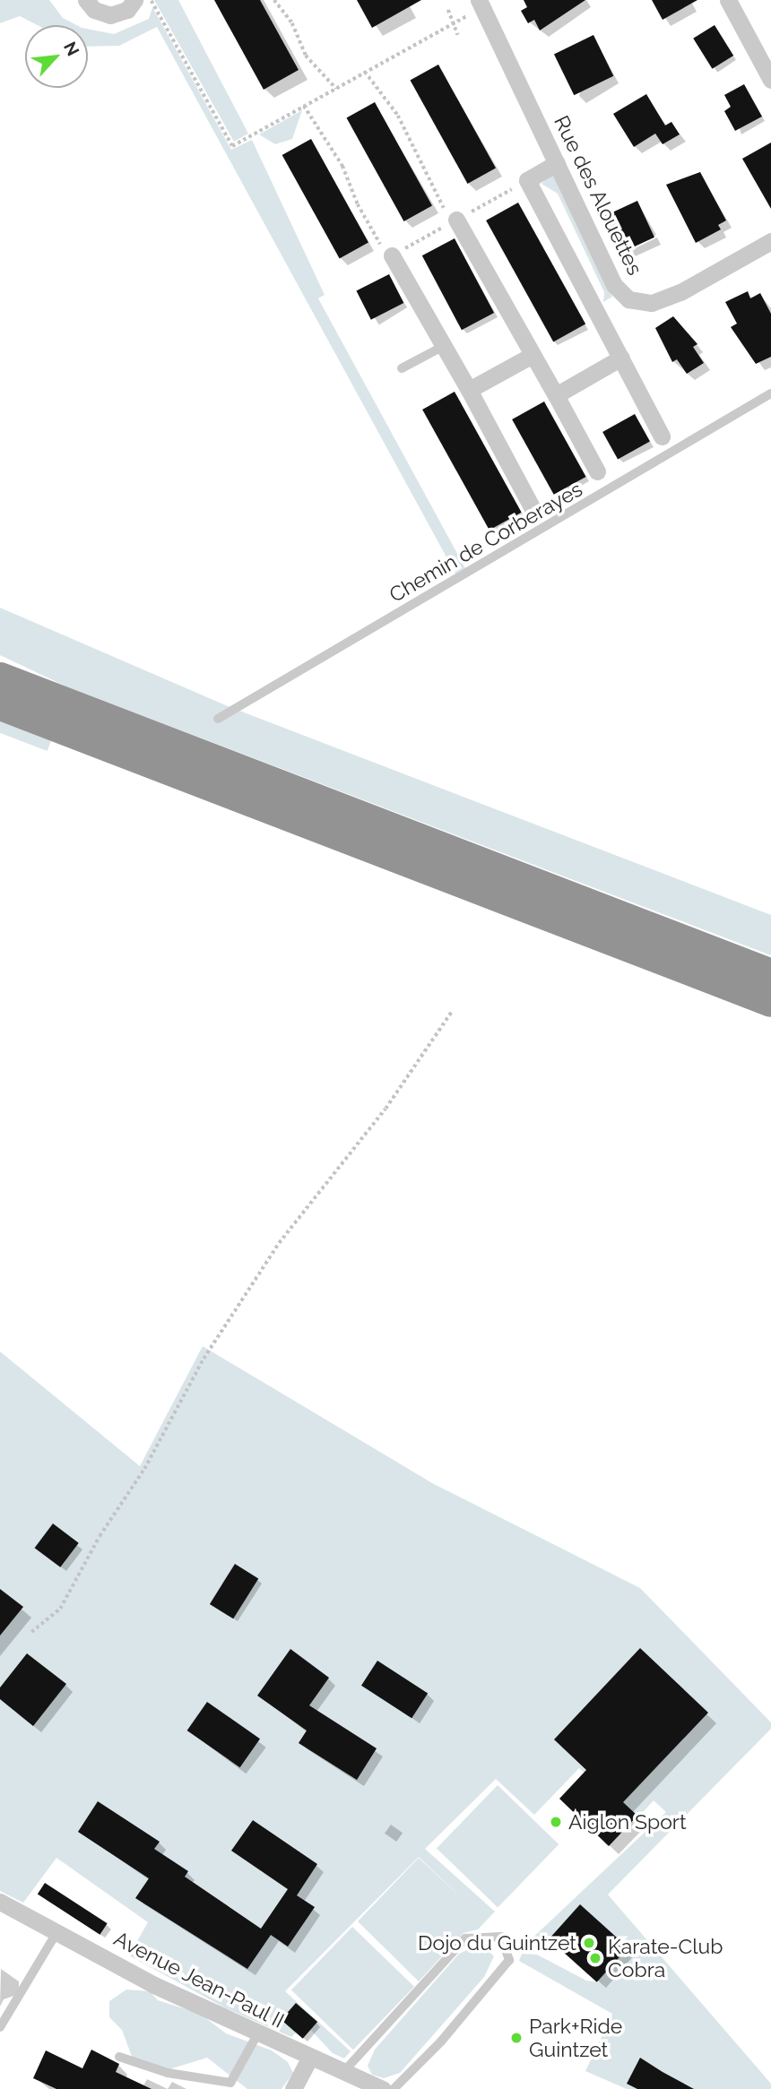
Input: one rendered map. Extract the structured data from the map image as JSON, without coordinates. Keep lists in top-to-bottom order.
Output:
{
  "streets": {
    "street": ["Rue des Alouettes", "Avenue Jean-Paul II"],
    "lane": ["Chemin de Corberayes"]
  },
  "places": [
    "Aiglon Sport",
    "Dojo du Guintzet",
    "Karate-Club Cobra",
    "Park+Ride Guintzet"
  ],
  "north": "top right"
}
